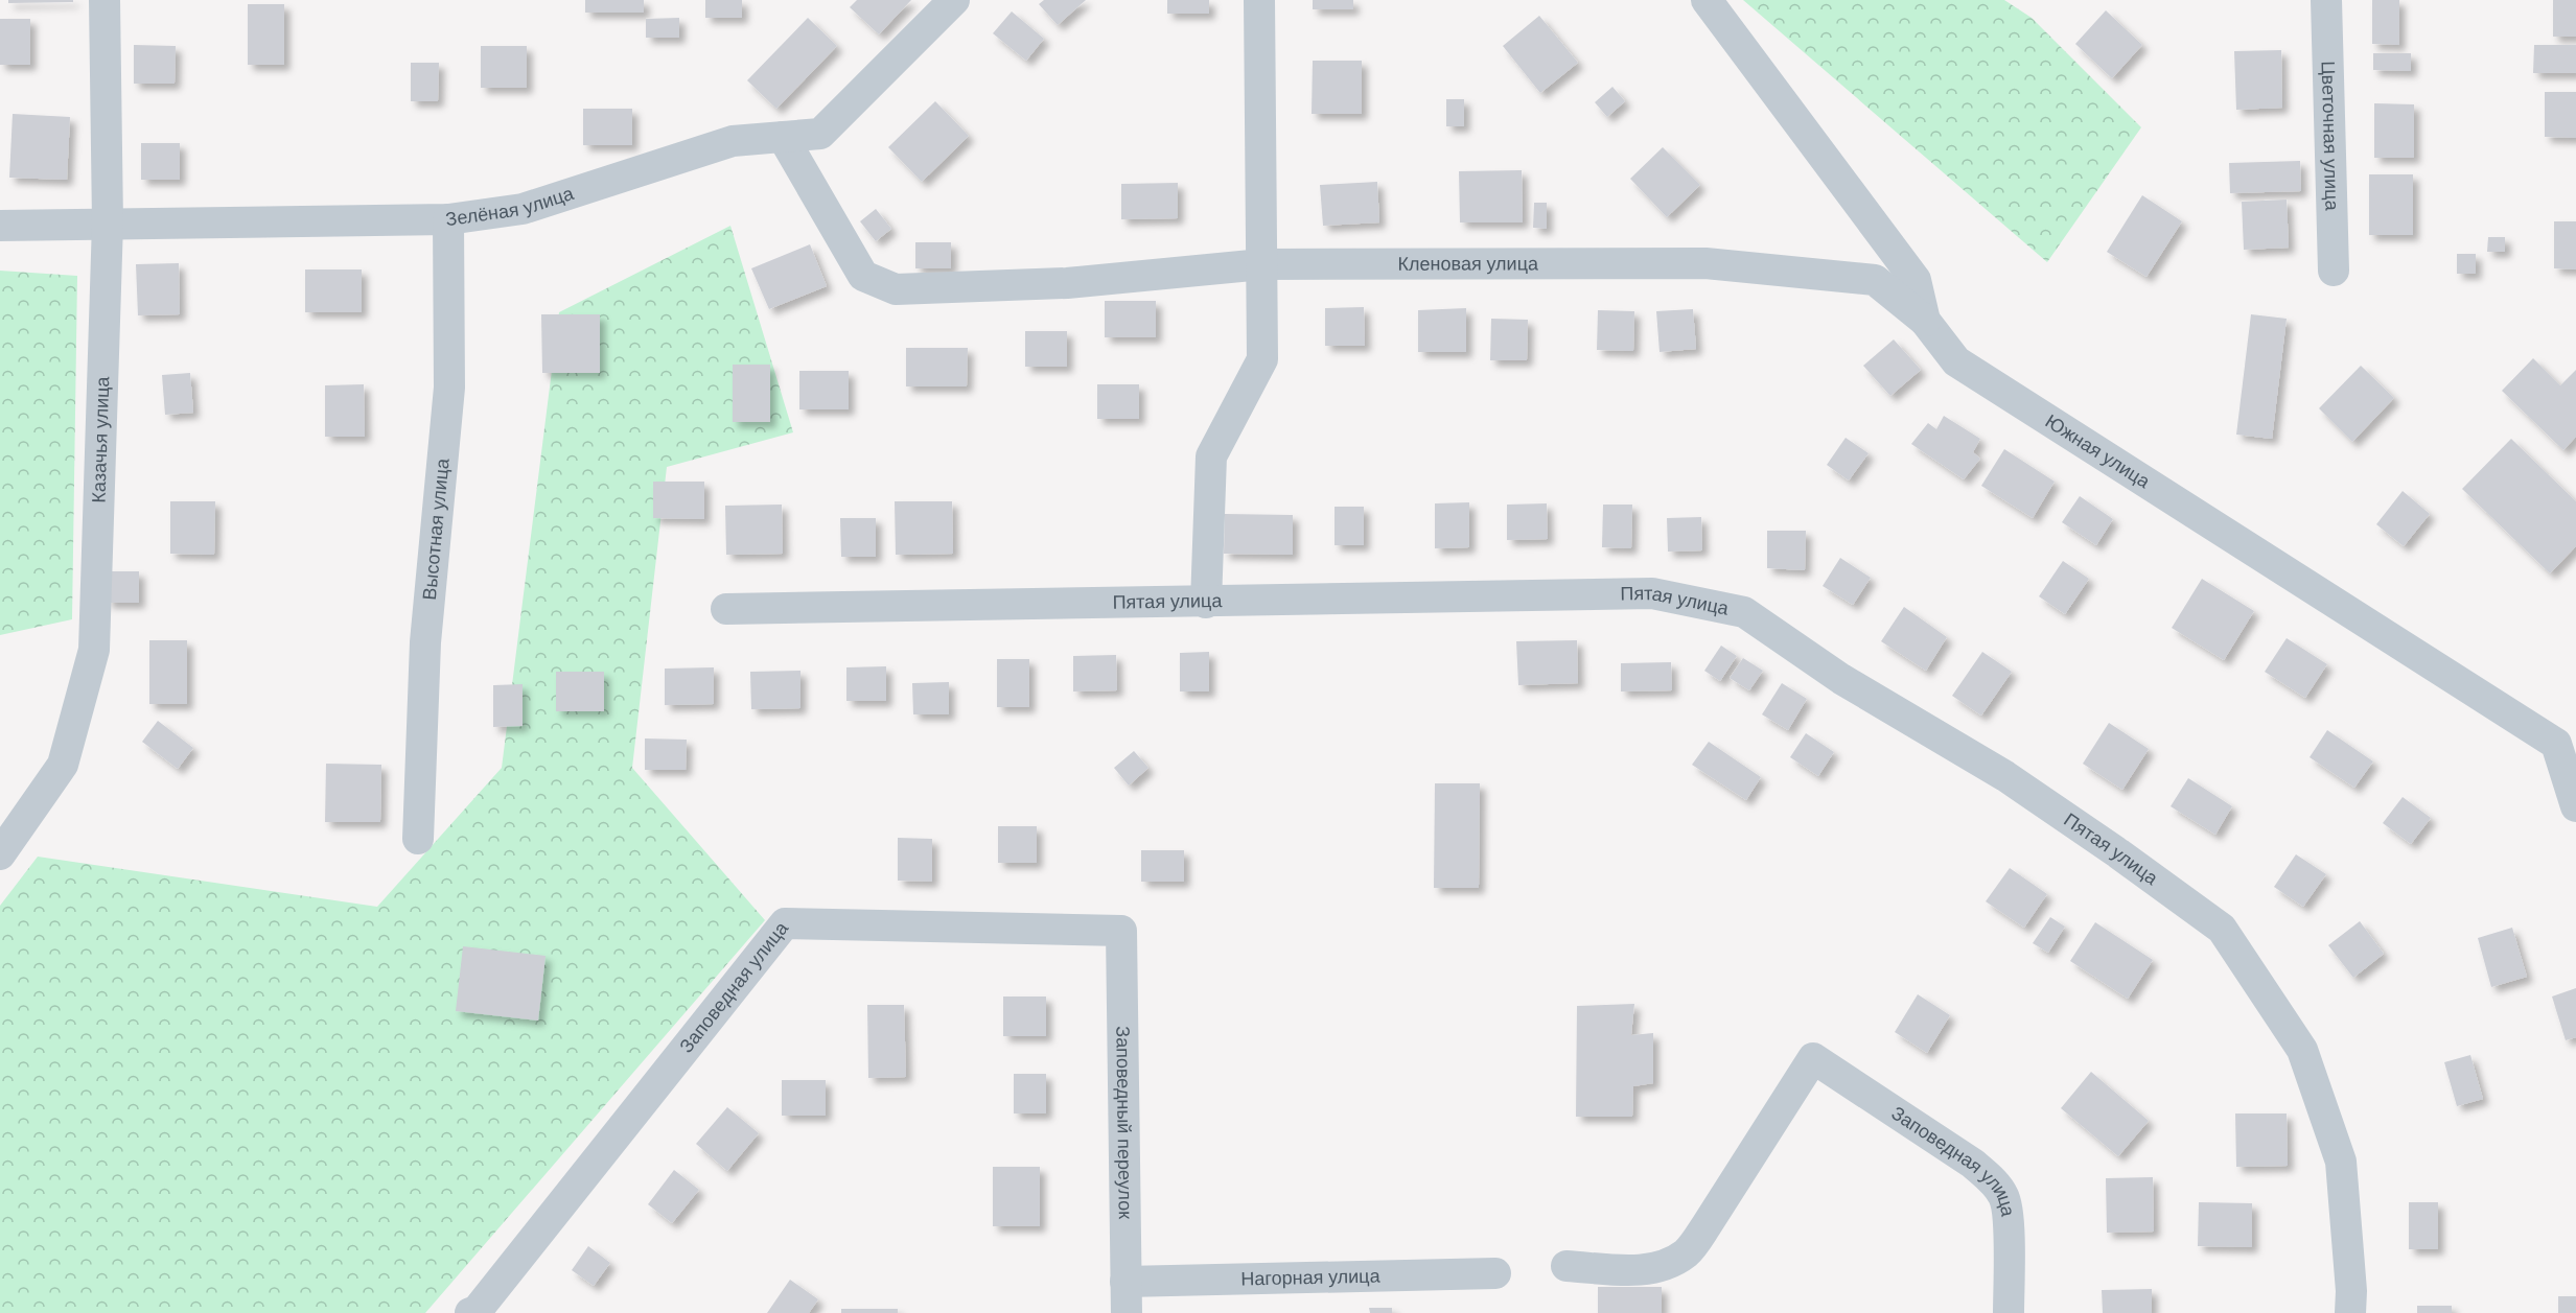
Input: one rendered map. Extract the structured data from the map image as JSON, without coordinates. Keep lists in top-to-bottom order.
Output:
{
  "streets": {
    "street": [
      "Цветочная улица",
      "Зелёная улица",
      "Кленовая улица",
      "Казачья улица",
      "Южная улица",
      "Высотная улица",
      "Пятая улица",
      "Заповедная улица",
      "Заповедный переулок",
      "Нагорная улица"
    ]
  },
  "crossings": [
    ["Зелёная улица", "Кленовая улица"],
    ["Зелёная улица", "Казачья улица"],
    ["Зелёная улица", "Высотная улица"],
    ["Кленовая улица", "Южная улица"],
    ["Заповедная улица", "Заповедный переулок"],
    ["Заповедный переулок", "Нагорная улица"]
  ]
}
